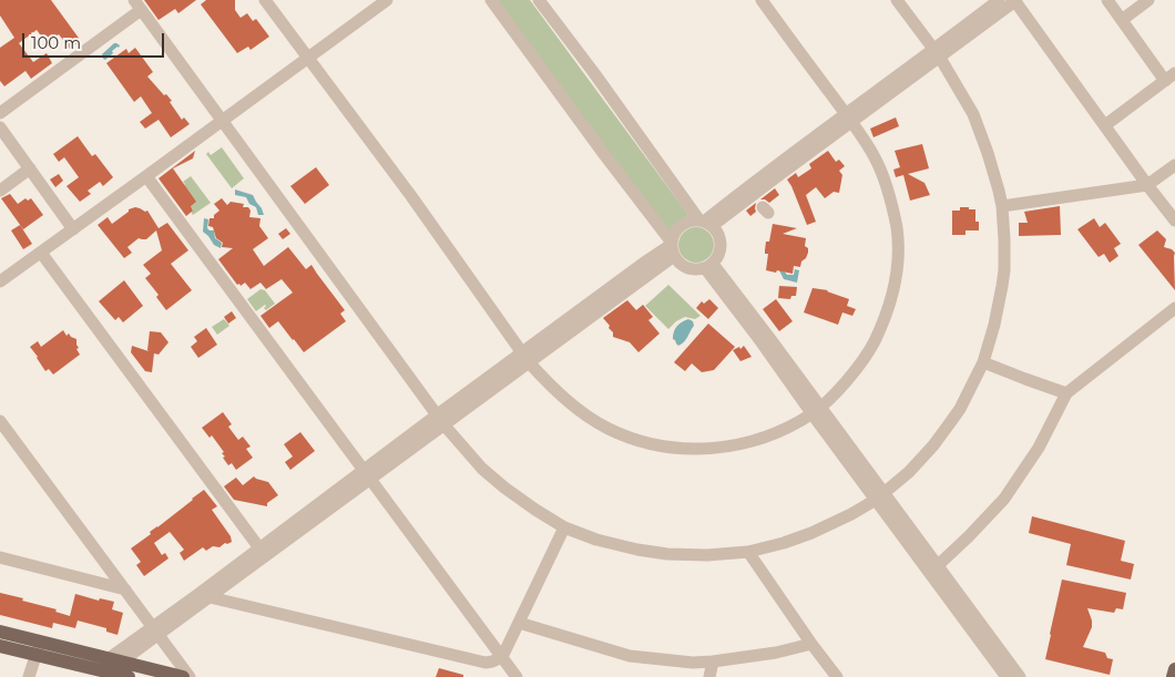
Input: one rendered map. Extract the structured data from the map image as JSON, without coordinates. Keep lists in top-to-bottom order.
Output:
{
  "scale_bar": "100 m"
}
